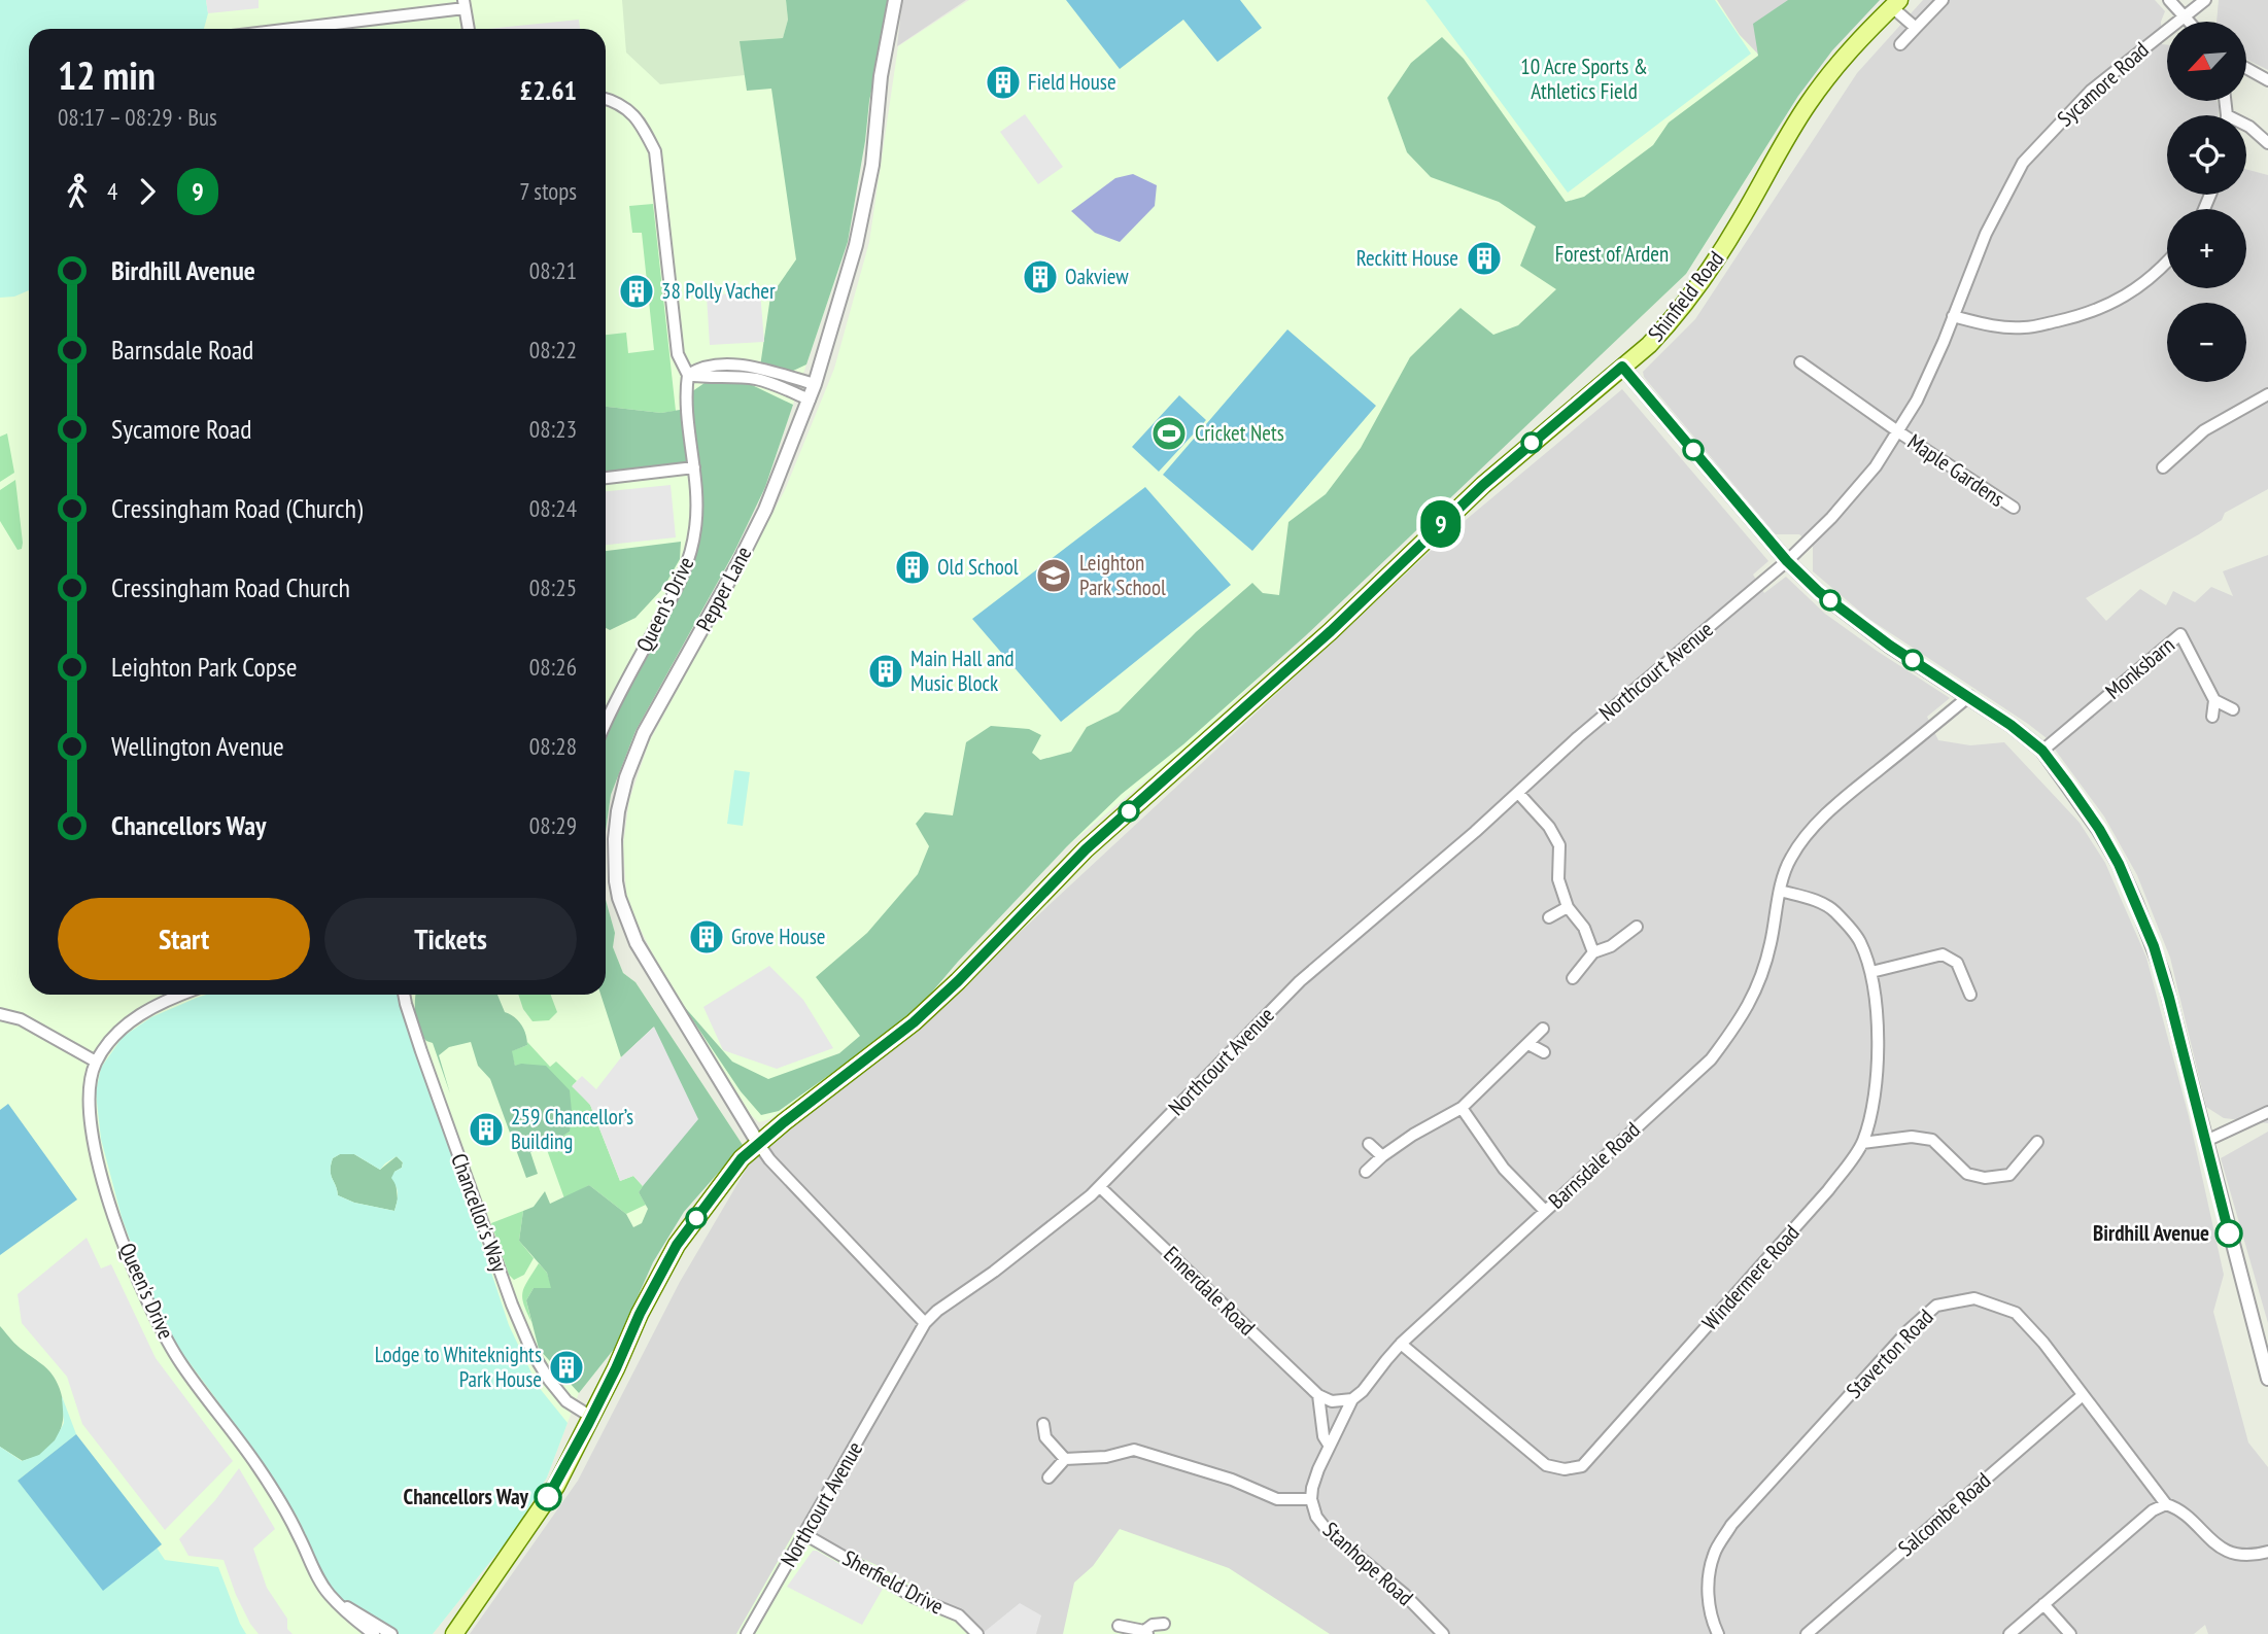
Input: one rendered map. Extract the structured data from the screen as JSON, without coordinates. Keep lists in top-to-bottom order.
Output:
{
  "streets": {
    "main road": ["Shinfield Road"],
    "street": [
      "Sycamore Road",
      "Maple Gardens",
      "Pepper Lane",
      "Queen's Drive",
      "Monksbarn",
      "Northcourt Avenue",
      "Barnsdale Road",
      "Chancellor's Way",
      "Windermere Road",
      "Ennerdale Road",
      "Staverton Road",
      "Salcombe Road",
      "Stanhope Road",
      "Sherfield Drive"
    ]
  },
  "crossings": [
    ["Sycamore Road", "Maple Gardens"],
    ["Sycamore Road", "Northcourt Avenue"],
    ["Shinfield Road", "Pepper Lane"],
    ["Shinfield Road", "Chancellor's Way"],
    ["Northcourt Avenue", "Ennerdale Road"],
    ["Northcourt Avenue", "Sherfield Drive"],
    ["Barnsdale Road", "Windermere Road"],
    ["Barnsdale Road", "Stanhope Road"],
    ["Staverton Road", "Salcombe Road"]
  ],
  "parks": ["10 Acre Sports & Athletics Field", "Forest of Arden"],
  "places": {
    "building": [
      "Field House",
      "Reckitt House",
      "Oakview",
      "38 Polly Vacher",
      "Old School",
      "Main Hall and Music Block",
      "Grove House",
      "259 Chancellor’s Building",
      "Lodge to Whiteknights Park House"
    ],
    "sports": ["Cricket Nets"],
    "school or university": ["Leighton Park School"],
    "other": ["Birdhill Avenue", "Chancellors Way"]
  },
  "lines": ["bus line 9"],
  "north": "bottom left",
  "page": {
    "on_map": "9",
    "map_buttons": ["+", "−"],
    "heading": ["12 min", "08:17 – 08:29 · Bus", "£2.61"],
    "legs": ["4", "9", "7 stops"],
    "list": [
      {
        "name": "Birdhill Avenue",
        "value": "08:21"
      },
      {
        "name": "Barnsdale Road",
        "value": "08:22"
      },
      {
        "name": "Sycamore Road",
        "value": "08:23"
      },
      {
        "name": "Cressingham Road (Church)",
        "value": "08:24"
      },
      {
        "name": "Cressingham Road Church",
        "value": "08:25"
      },
      {
        "name": "Leighton Park Copse",
        "value": "08:26"
      },
      {
        "name": "Wellington Avenue",
        "value": "08:28"
      },
      {
        "name": "Chancellors Way",
        "value": "08:29"
      }
    ],
    "buttons": ["Start", "Tickets"]
  }
}
